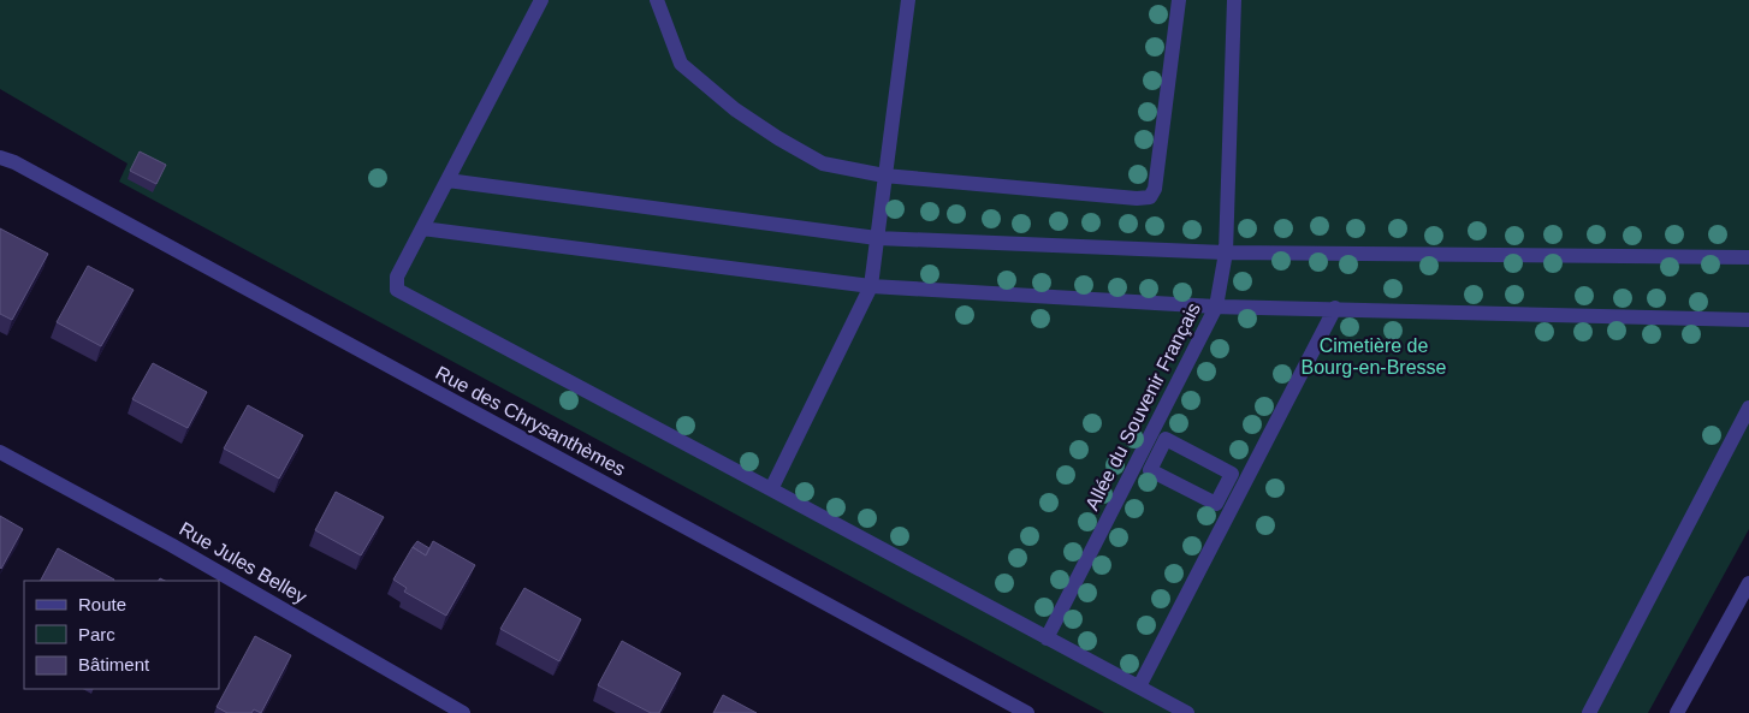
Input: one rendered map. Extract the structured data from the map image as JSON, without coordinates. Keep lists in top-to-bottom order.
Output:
{
  "streets": {
    "street": ["Allée du Souvenir Français", "Rue des Chrysanthèmes", "Rue Jules Belley"]
  },
  "parks": ["Cimetière de Bourg-en-Bresse"],
  "legend": ["Route", "Parc", "Bâtiment"]
}
